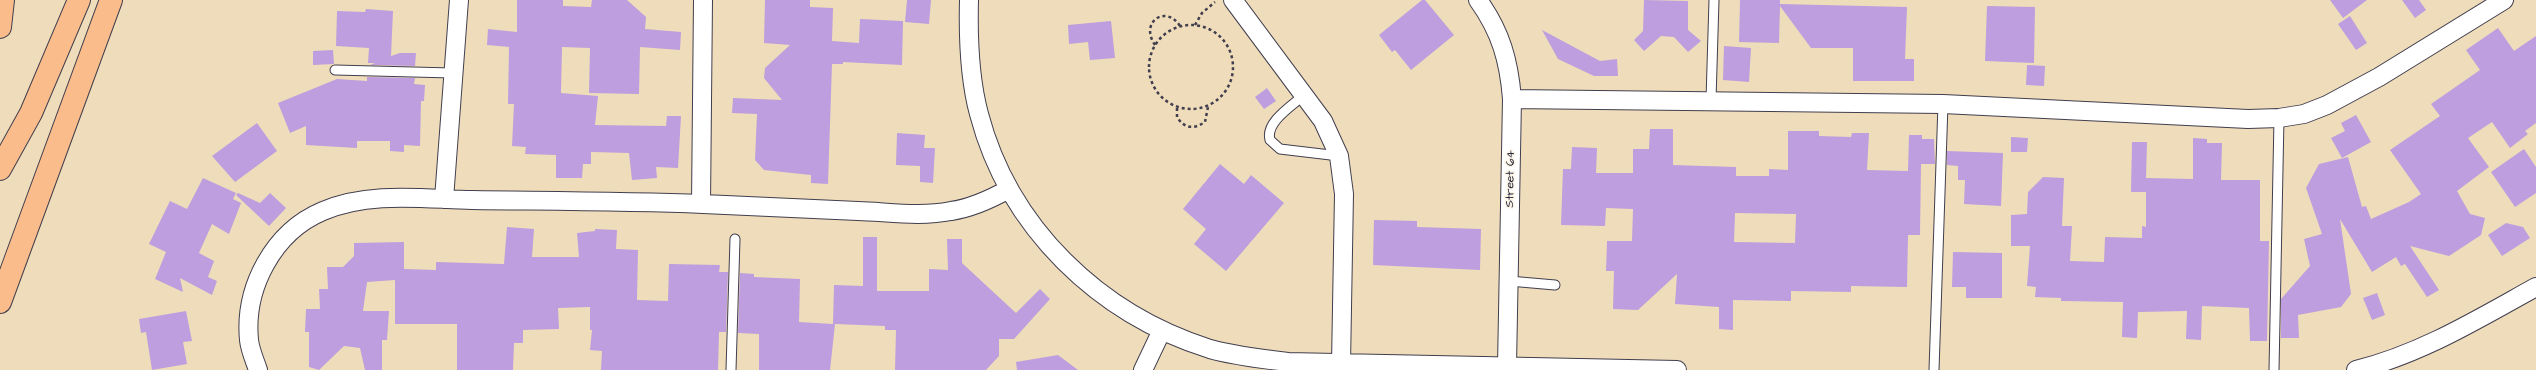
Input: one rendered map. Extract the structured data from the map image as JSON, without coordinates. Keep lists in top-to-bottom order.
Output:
{
  "streets": {
    "street": ["Street 64"]
  }
}
